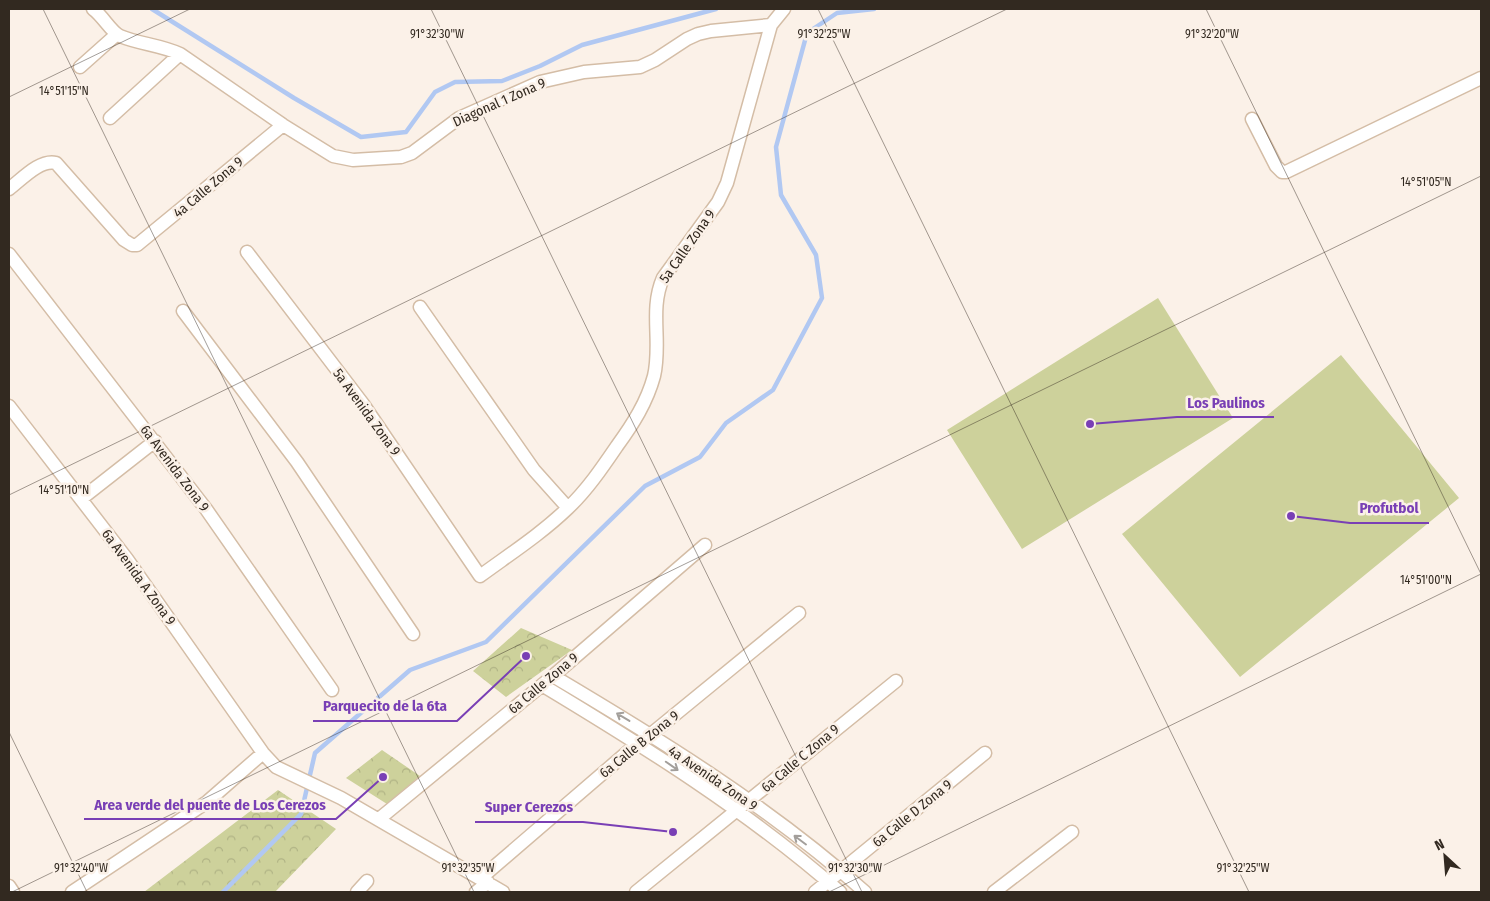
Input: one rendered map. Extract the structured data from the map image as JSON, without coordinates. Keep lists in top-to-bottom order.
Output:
{
  "streets": {
    "street": [
      "Diagonal 1 Zona 9",
      "4a Calle Zona 9",
      "5a Calle Zona 9",
      "5a Avenida Zona 9",
      "6a Avenida Zona 9",
      "6a Avenida A Zona 9",
      "6a Calle Zona 9",
      "6a Calle B Zona 9",
      "6a Calle C Zona 9",
      "4a Avenida Zona 9",
      "6a Calle D Zona 9"
    ]
  },
  "crossings": [
    ["Diagonal 1 Zona 9", "4a Calle Zona 9"],
    ["Diagonal 1 Zona 9", "5a Calle Zona 9"],
    ["5a Calle Zona 9", "5a Avenida Zona 9"],
    ["6a Avenida A Zona 9", "6a Calle Zona 9"],
    ["6a Calle Zona 9", "4a Avenida Zona 9"],
    ["6a Calle B Zona 9", "4a Avenida Zona 9"],
    ["6a Calle C Zona 9", "4a Avenida Zona 9"],
    ["4a Avenida Zona 9", "6a Calle D Zona 9"]
  ],
  "places": [
    "Los Paulinos",
    "Profutbol",
    "Parquecito de la 6ta",
    "Area verde del puente de Los Cerezos",
    "Super Cerezos"
  ],
  "north": "top left",
  "coordinates": [
    "91°32'20\"W",
    "91°32'30\"W",
    "91°32'25\"W",
    "14°51'15\"N",
    "14°51'05\"N",
    "14°51'10\"N",
    "14°51'00\"N",
    "91°32'40\"W",
    "91°32'35\"W"
  ]
}
